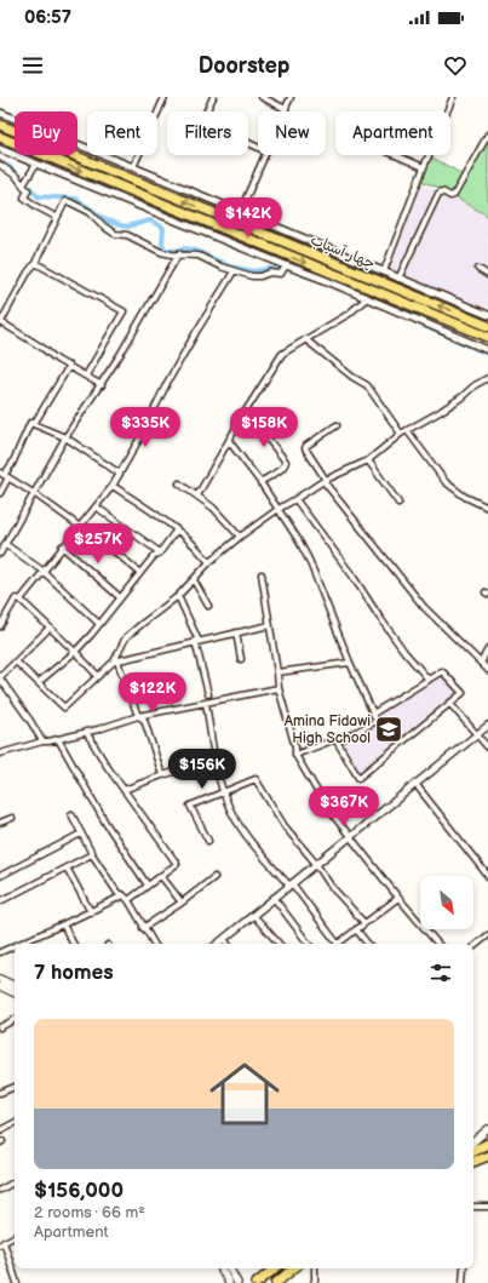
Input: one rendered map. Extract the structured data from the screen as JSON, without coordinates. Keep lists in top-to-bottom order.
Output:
{
  "streets": {
    "highway": ["چهار آسیاب"]
  },
  "places": {
    "school or university": ["Amina Fidawi High School"]
  },
  "north": "bottom right",
  "page": {
    "status": "06:57",
    "header": "Doorstep",
    "chip": [
      "Buy",
      "Rent",
      "Filters",
      "New",
      "Apartment"
    ],
    "price": [
      "$142K",
      "$335K",
      "$158K",
      "$257K",
      "$122K",
      "$156K",
      "$367K"
    ],
    "heading": "7 homes",
    "list": [
      {
        "name": "$156,000",
        "note": "2 rooms · 66 m² · Apartment"
      }
    ]
  }
}
